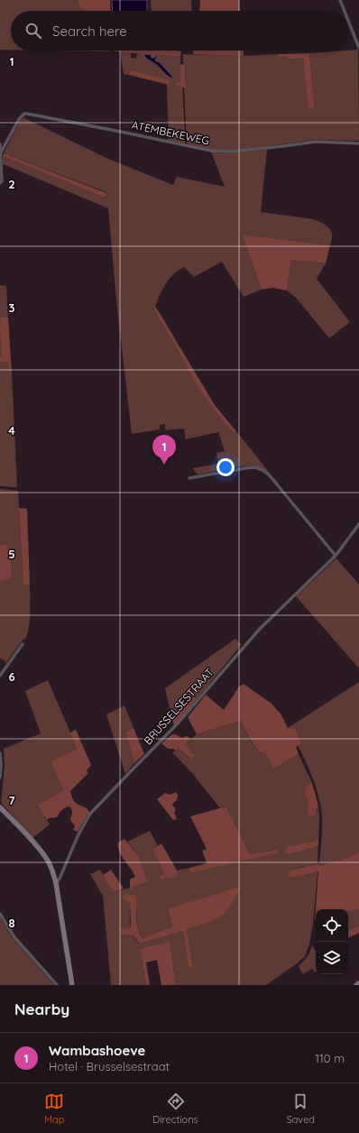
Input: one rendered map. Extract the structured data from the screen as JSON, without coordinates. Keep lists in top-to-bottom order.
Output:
{
  "streets": {
    "street": ["ATEMBEKEWEG", "BRUSSELSESTRAAT"]
  },
  "page": {
    "search": "Search here",
    "pins": "1",
    "heading": "Nearby",
    "list": [
      {
        "mark": "1",
        "name": "Wambashoeve",
        "note": "Hotel · Brusselsestraat",
        "value": "110 m"
      }
    ],
    "nav": ["Map", "Directions", "Saved"]
  },
  "grid": {
    "rows": [
      "1",
      "2",
      "3",
      "4",
      "5",
      "6",
      "7",
      "8"
    ]
  }
}
